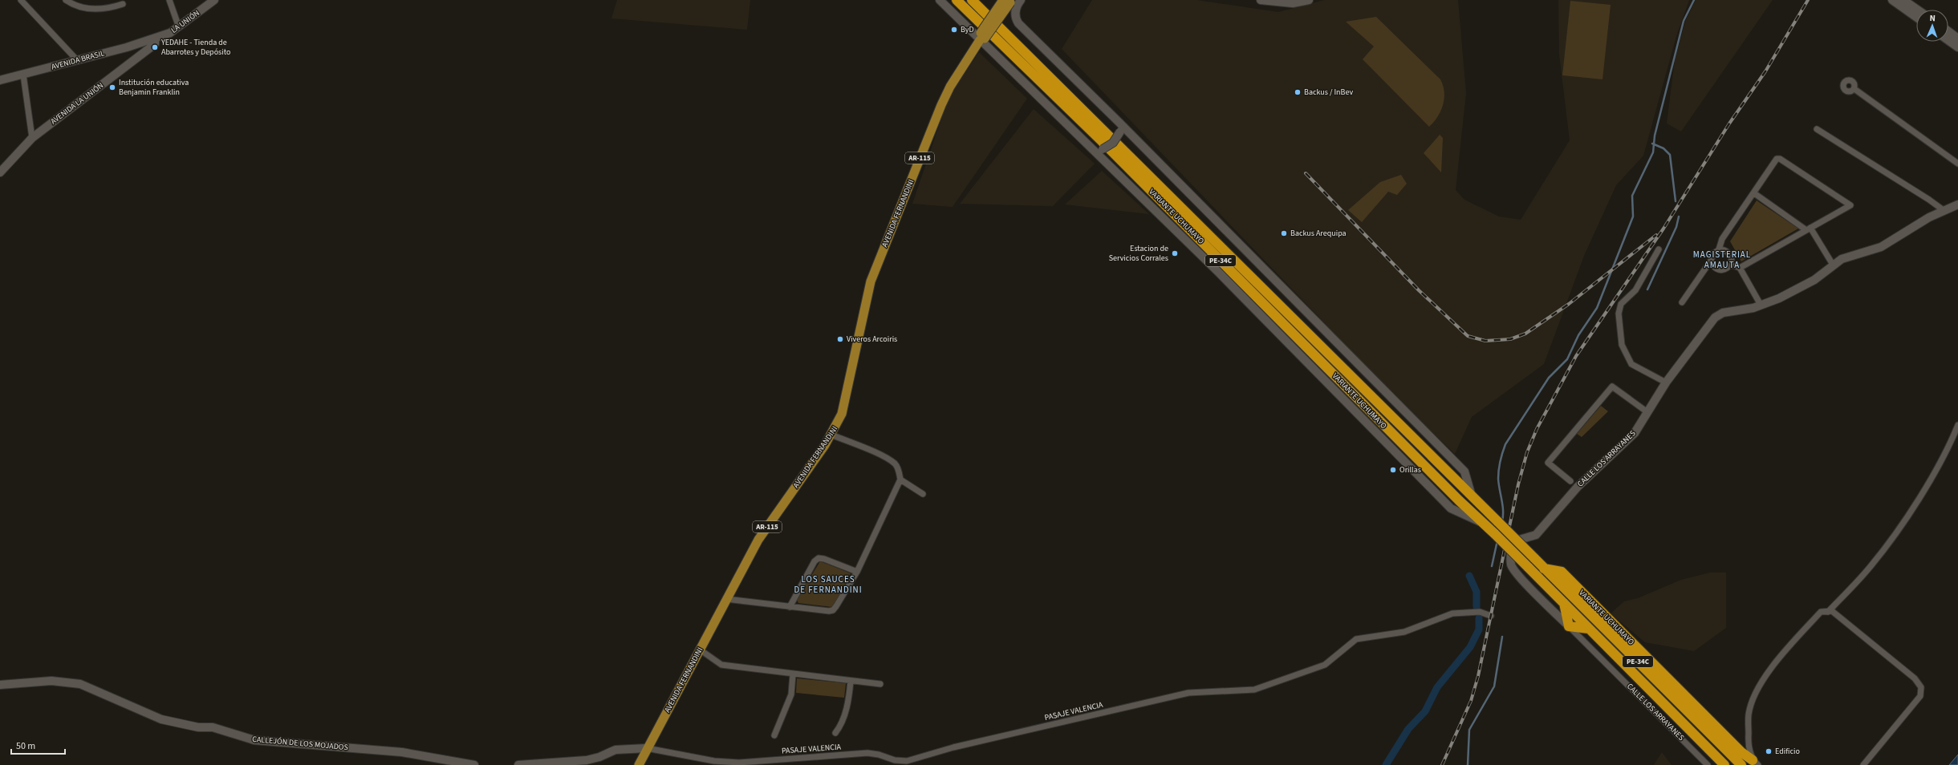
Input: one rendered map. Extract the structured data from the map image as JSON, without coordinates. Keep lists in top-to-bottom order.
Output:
{
  "streets": {
    "highway": ["VARIANTE UCHUMAYO", "PE-34C"],
    "main road": [
      "LA UNIÓN",
      "AVENIDA BRASIL",
      "AVENIDA LA UNIÓN",
      "AR-115",
      "AVENIDA FERNANDINI",
      "CALLE LOS ARRAYANES",
      "CALLEJÓN DE LOS MOJADOS"
    ],
    "street": ["PASAJE VALENCIA"]
  },
  "crossings": [
    ["LA UNIÓN", "AVENIDA BRASIL"],
    ["LA UNIÓN", "AVENIDA LA UNIÓN"],
    ["AVENIDA BRASIL", "AVENIDA LA UNIÓN"],
    ["AVENIDA FERNANDINI", "VARIANTE UCHUMAYO"],
    ["AVENIDA FERNANDINI", "PASAJE VALENCIA"]
  ],
  "districts": ["MAGISTERIAL AMAUTA", "LOS SAUCES DE FERNANDINI"],
  "places": [
    "ByD",
    "YEDAHE - Tienda de Abarrotes y Depósito",
    "Institución educativa Benjamin Franklin",
    "Backus / InBev",
    "Backus Arequipa",
    "Estacion de Servicios Corrales",
    "Viveros Arcoiris",
    "Orillas",
    "Edificio"
  ],
  "scale_bar": "50 m",
  "north": "top"
}
